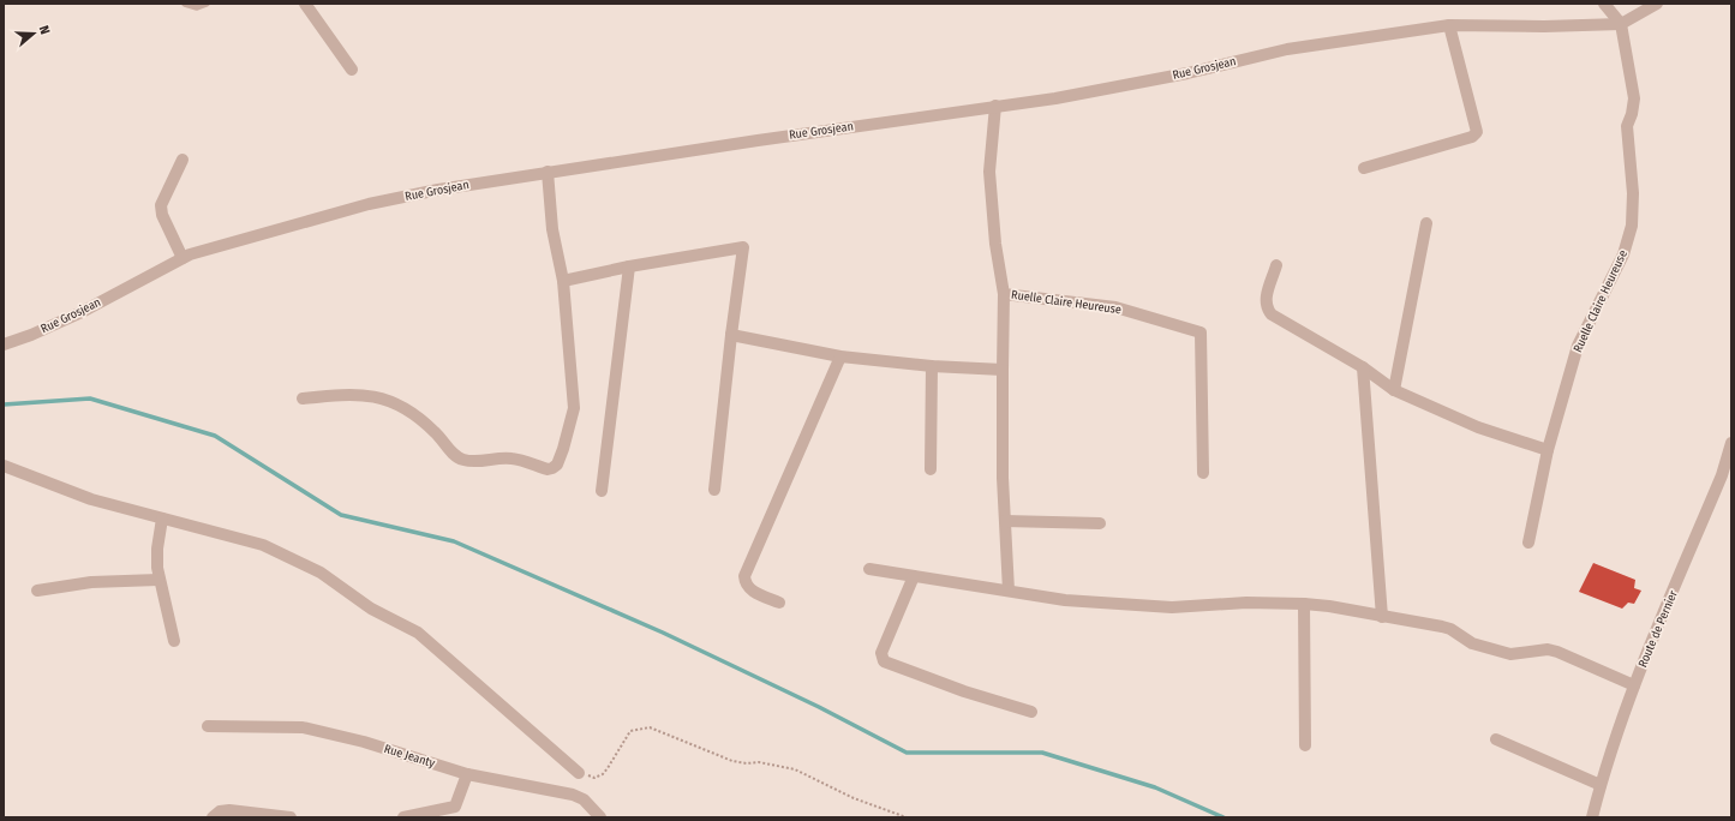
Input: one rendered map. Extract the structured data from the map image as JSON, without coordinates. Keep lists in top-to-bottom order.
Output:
{
  "streets": {
    "street": [
      "Rue Grosjean",
      "Ruelle Claire Heureuse",
      "Route de Pernier",
      "Rue Jeanty"
    ]
  },
  "crossings": [
    ["Rue Grosjean", "Ruelle Claire Heureuse"]
  ],
  "north": "right"
}
